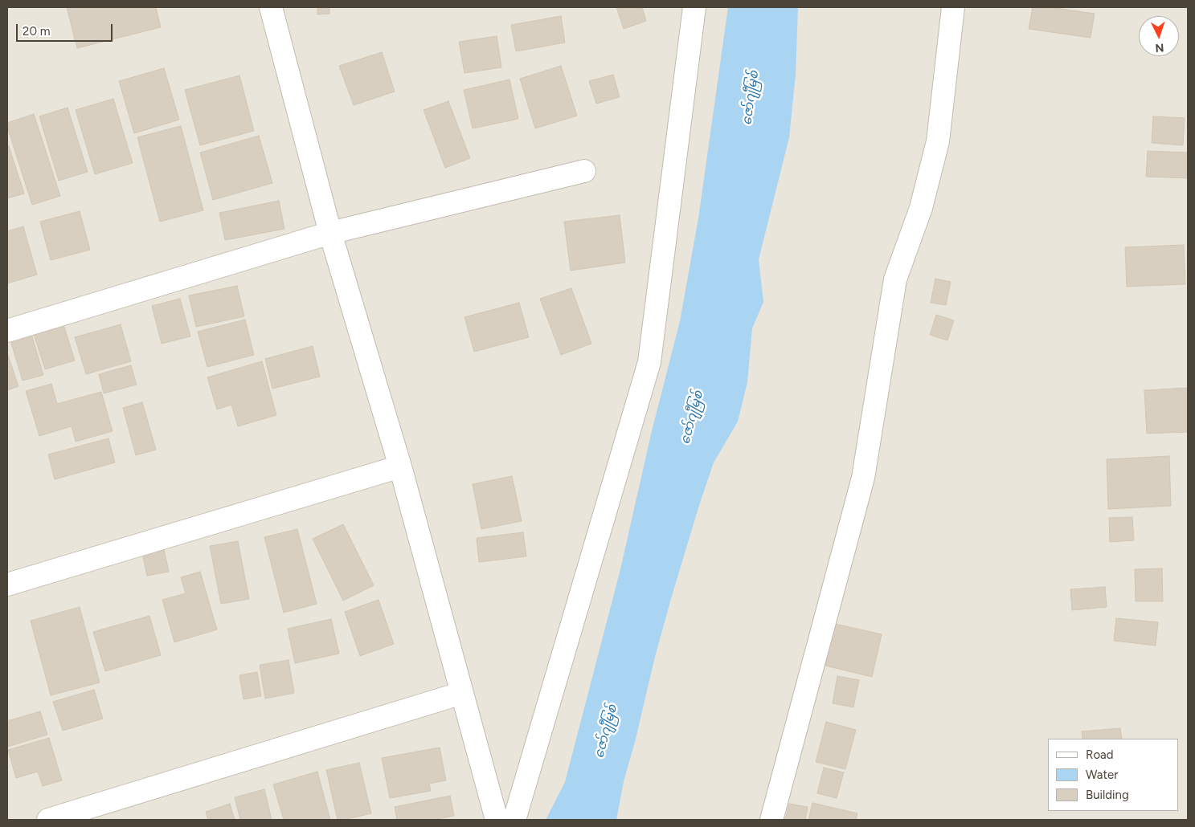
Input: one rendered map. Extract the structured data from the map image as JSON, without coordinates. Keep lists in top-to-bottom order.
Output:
{
  "water": ["ဇော်ဂျီမြစ်"],
  "legend": ["Road", "Water", "Building"],
  "scale_bar": "20 m",
  "north": "bottom"
}
